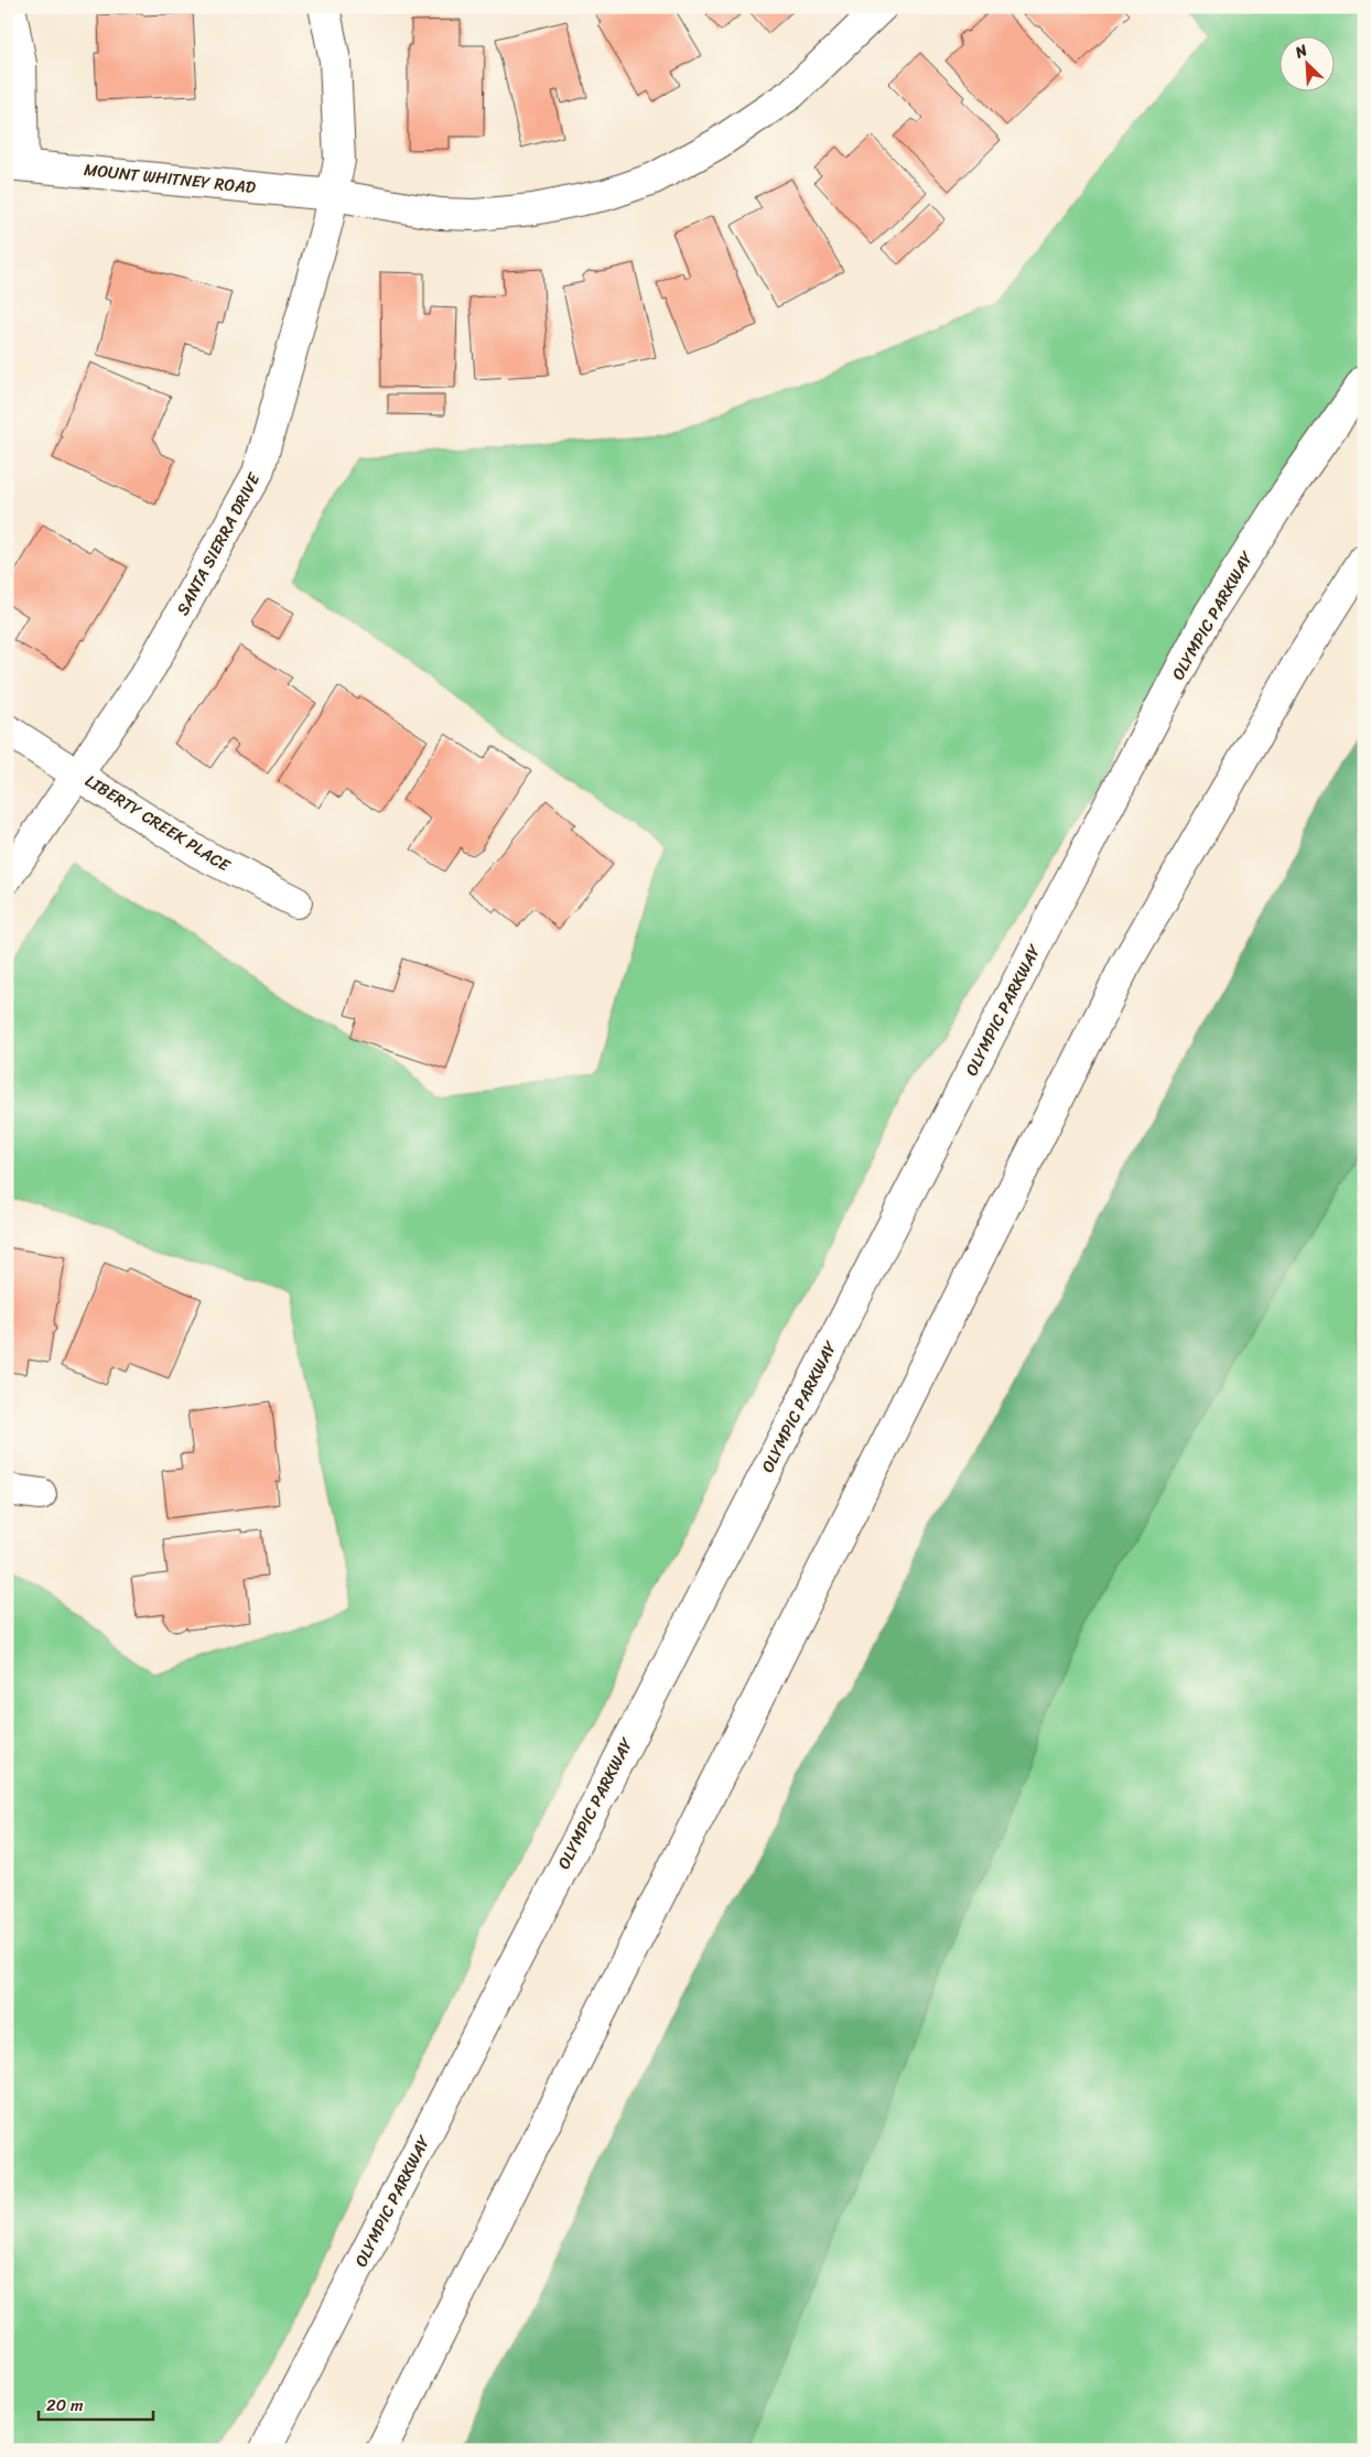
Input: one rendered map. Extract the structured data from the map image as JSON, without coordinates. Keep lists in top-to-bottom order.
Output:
{
  "streets": {
    "main road": [
      "MOUNT WHITNEY ROAD",
      "SANTA SIERRA DRIVE",
      "OLYMPIC PARKWAY",
      "LIBERTY CREEK PLACE"
    ]
  },
  "crossings": [
    ["MOUNT WHITNEY ROAD", "SANTA SIERRA DRIVE"],
    ["SANTA SIERRA DRIVE", "LIBERTY CREEK PLACE"]
  ],
  "scale_bar": "20 m",
  "north": "top left"
}
